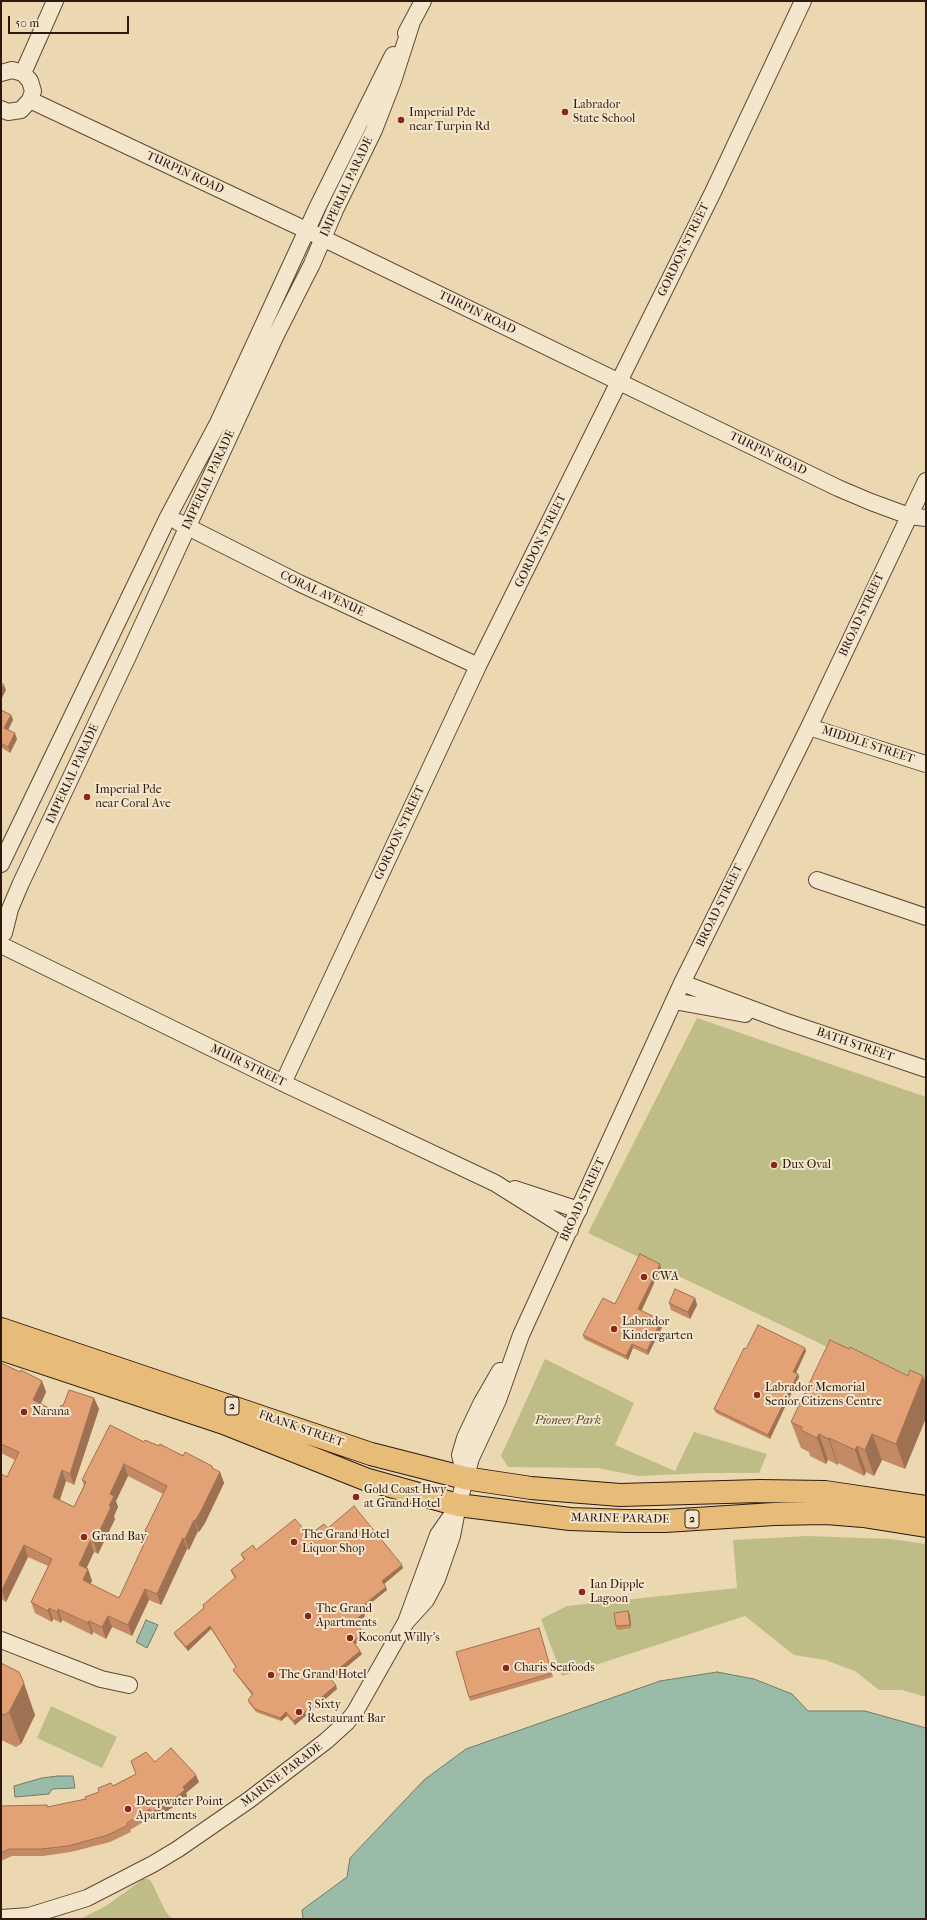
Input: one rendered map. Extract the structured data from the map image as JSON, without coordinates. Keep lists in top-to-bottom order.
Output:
{
  "streets": {
    "highway": ["2", "FRANK STREET", "MARINE PARADE"],
    "street": [
      "TURPIN ROAD",
      "IMPERIAL PARADE",
      "GORDON STREET",
      "CORAL AVENUE",
      "BROAD STREET",
      "MIDDLE STREET",
      "BATH STREET",
      "MUIR STREET"
    ]
  },
  "crossings": [
    ["TURPIN ROAD", "IMPERIAL PARADE"],
    ["TURPIN ROAD", "GORDON STREET"],
    ["TURPIN ROAD", "BROAD STREET"],
    ["IMPERIAL PARADE", "CORAL AVENUE"],
    ["IMPERIAL PARADE", "MUIR STREET"],
    ["GORDON STREET", "CORAL AVENUE"],
    ["GORDON STREET", "MUIR STREET"],
    ["BROAD STREET", "MIDDLE STREET"],
    ["BROAD STREET", "BATH STREET"],
    ["BROAD STREET", "MUIR STREET"],
    ["BROAD STREET", "FRANK STREET"],
    ["BROAD STREET", "MARINE PARADE"],
    ["FRANK STREET", "MARINE PARADE"]
  ],
  "parks": ["Pioneer Park"],
  "places": [
    "Labrador State School",
    "Imperial Pde near Turpin Rd",
    "Imperial Pde near Coral Ave",
    "Dux Oval",
    "CWA",
    "Labrador Kindergarten",
    "Labrador Memorial Senior Citizens Centre",
    "Narana",
    "Gold Coast Hwy at Grand Hotel",
    "Grand Bay",
    "The Grand Hotel Liquor Shop",
    "Ian Dipple Lagoon",
    "The Grand Apartments",
    "Koconut Willy's",
    "Charis Seafoods",
    "The Grand Hotel",
    "3 Sixty Restaurant Bar",
    "Deepwater Point Apartments"
  ],
  "scale_bar": "50 m"
}
